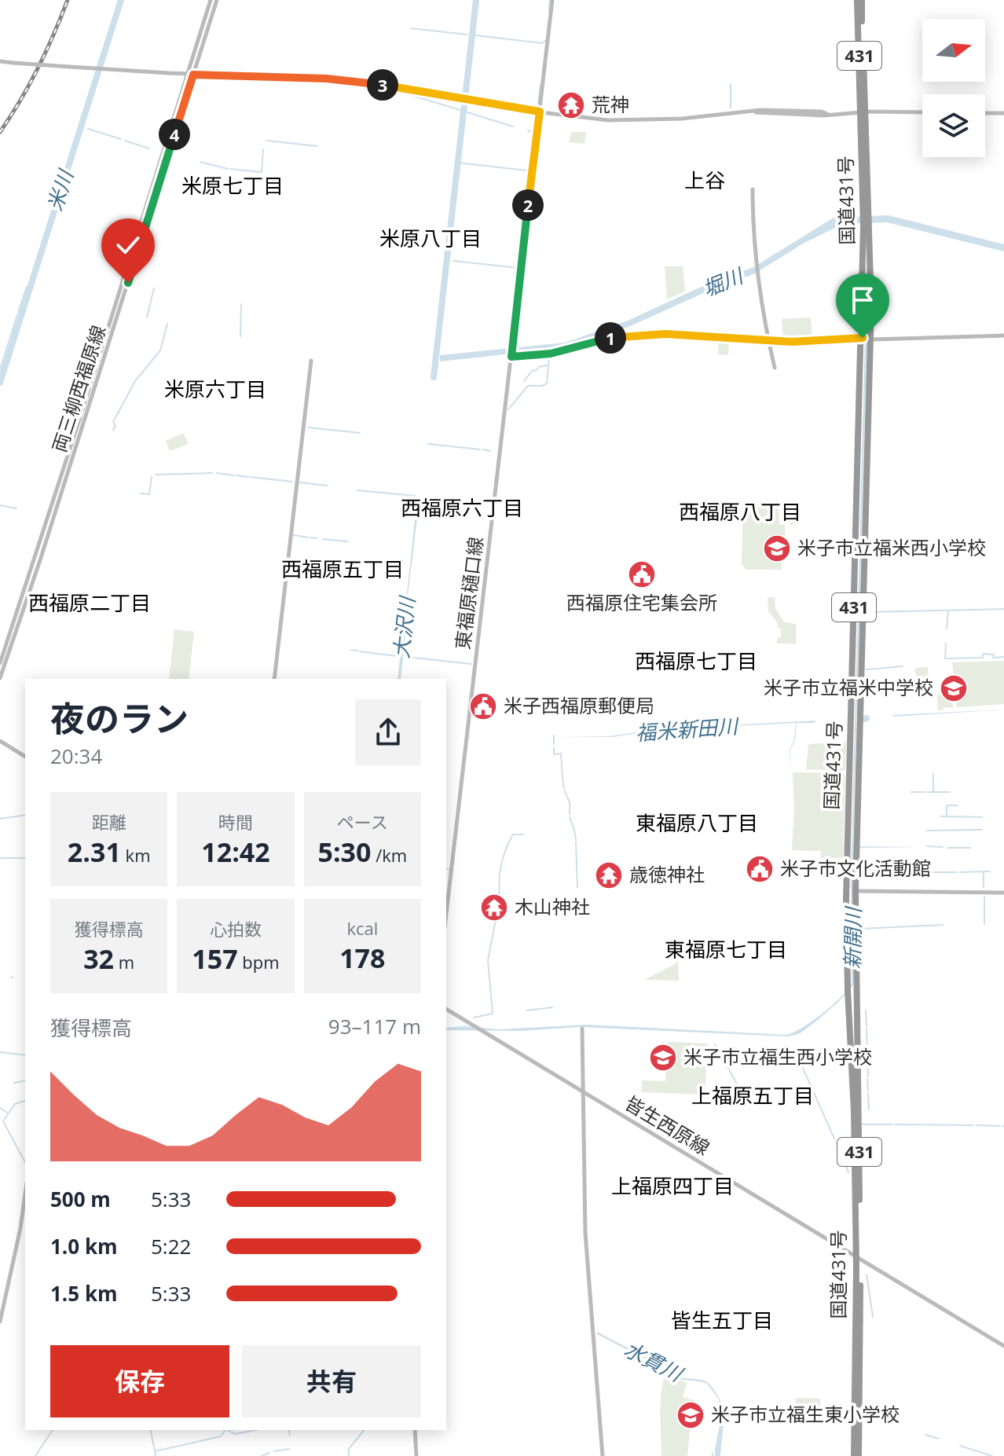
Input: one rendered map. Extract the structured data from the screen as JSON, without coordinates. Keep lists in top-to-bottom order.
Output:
{
  "streets": {
    "highway": ["431", "国道431号"],
    "main road": ["両三柳西福原線", "東福原樋口線", "皆生西原線"]
  },
  "crossings": [
    ["国道431号", "皆生西原線"]
  ],
  "districts": [
    "上谷",
    "米原七丁目",
    "米原八丁目",
    "米原六丁目",
    "西福原六丁目",
    "西福原八丁目",
    "西福原五丁目",
    "西福原二丁目",
    "西福原七丁目",
    "東福原八丁目",
    "東福原七丁目",
    "上福原五丁目",
    "上福原四丁目",
    "皆生五丁目"
  ],
  "water": [
    "米川",
    "堀川",
    "大沢川",
    "福米新田川",
    "新開川",
    "水貫川"
  ],
  "places": {
    "temple": ["荒神", "歳徳神社", "木山神社"],
    "school or university": [
      "米子市立福米西小学校",
      "米子市立福米中学校",
      "米子市立福生西小学校",
      "米子市立福生東小学校"
    ],
    "public building": ["西福原住宅集会所", "米子西福原郵便局", "米子市文化活動館"]
  },
  "north": "right",
  "page": {
    "pins": [
      "3",
      "4",
      "2",
      "1"
    ],
    "heading": ["夜のラン", "20:34"],
    "stats": [
      ["距離", "2.31 km"],
      ["時間", "12:42"],
      ["ペース", "5:30 /km"],
      ["獲得標高", "32 m"],
      ["心拍数", "157 bpm"],
      ["kcal", "178"]
    ],
    "chart": ["獲得標高", "93–117 m"],
    "list": [
      {
        "name": "500 m",
        "note": "5:33"
      },
      {
        "name": "1.0 km",
        "note": "5:22"
      },
      {
        "name": "1.5 km",
        "note": "5:33"
      }
    ],
    "buttons": ["保存", "共有"]
  }
}
